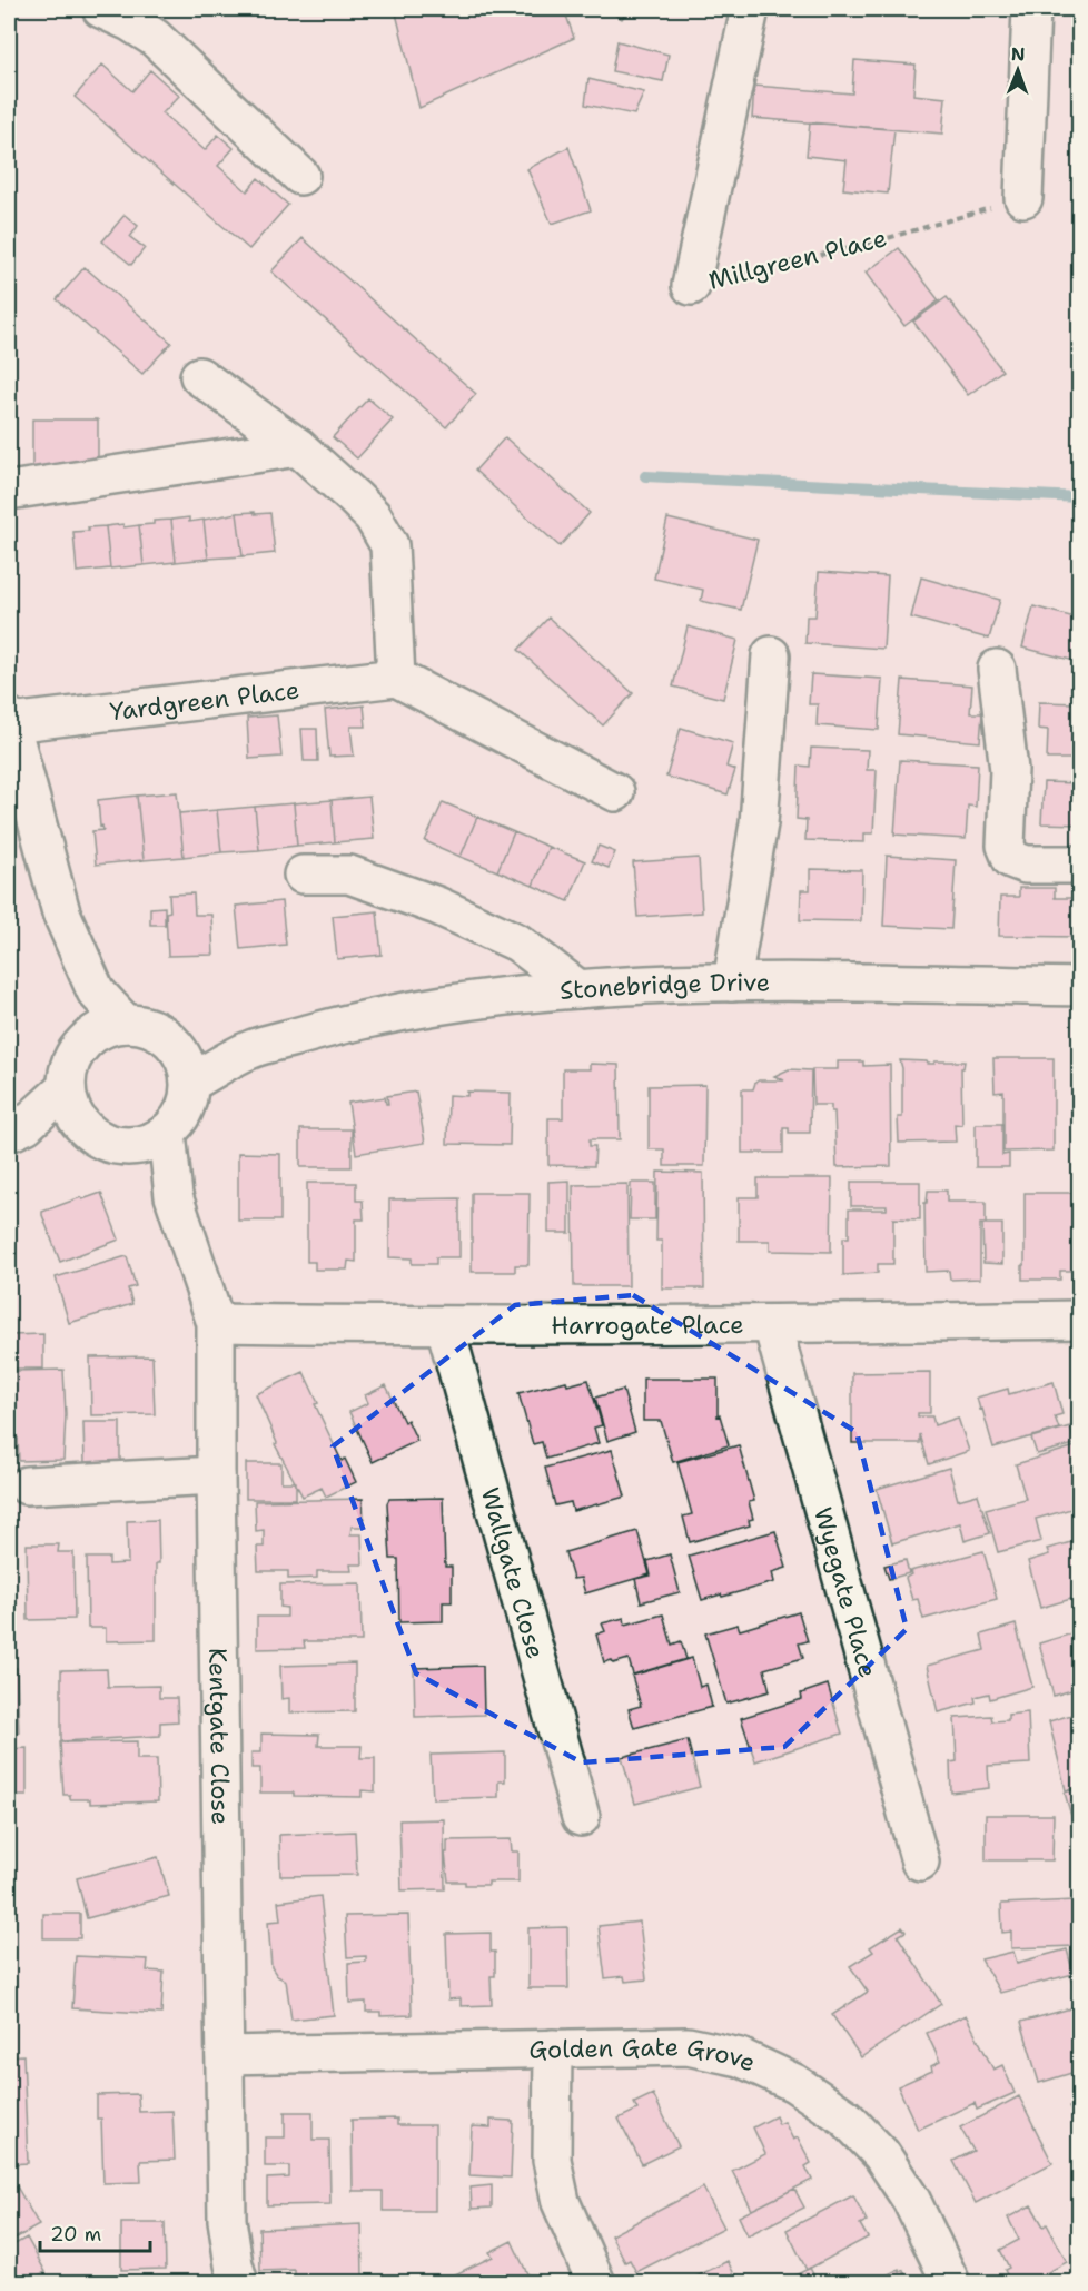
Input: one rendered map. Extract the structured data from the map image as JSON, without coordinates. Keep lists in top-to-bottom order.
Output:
{
  "streets": {
    "street": [
      "Millgreen Place",
      "Yardgreen Place",
      "Stonebridge Drive",
      "Harrogate Place",
      "Wallgate Close",
      "Wyegate Place",
      "Kentgate Close",
      "Golden Gate Grove"
    ]
  },
  "crossings": [
    ["Stonebridge Drive", "Kentgate Close"],
    ["Harrogate Place", "Wallgate Close"],
    ["Harrogate Place", "Wyegate Place"],
    ["Harrogate Place", "Kentgate Close"],
    ["Kentgate Close", "Golden Gate Grove"]
  ],
  "scale_bar": "20 m",
  "north": "top"
}
